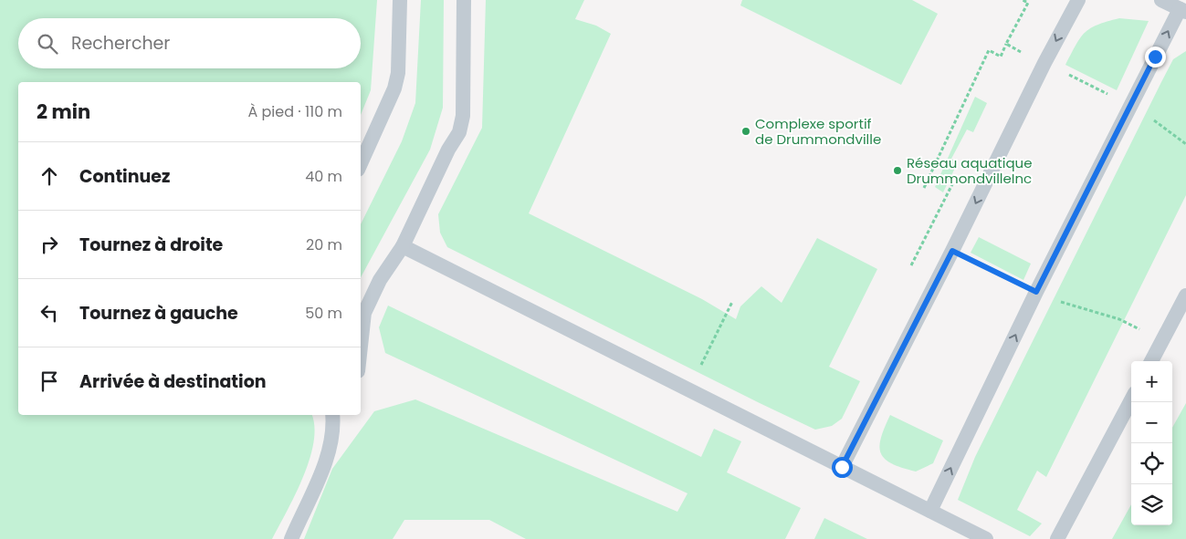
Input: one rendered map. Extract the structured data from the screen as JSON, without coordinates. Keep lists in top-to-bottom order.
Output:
{
  "places": ["Complexe sportif de Drummondville", "Réseau aquatique DrummondvilleInc"],
  "page": {
    "search": "Rechercher",
    "heading": ["2 min", "À pied · 110 m"],
    "list": [
      ["Continuez", "40 m"],
      ["Tournez à droite", "20 m"],
      ["Tournez à gauche", "50 m"],
      "Arrivée à destination"
    ],
    "map_buttons": ["+", "−"]
  }
}
